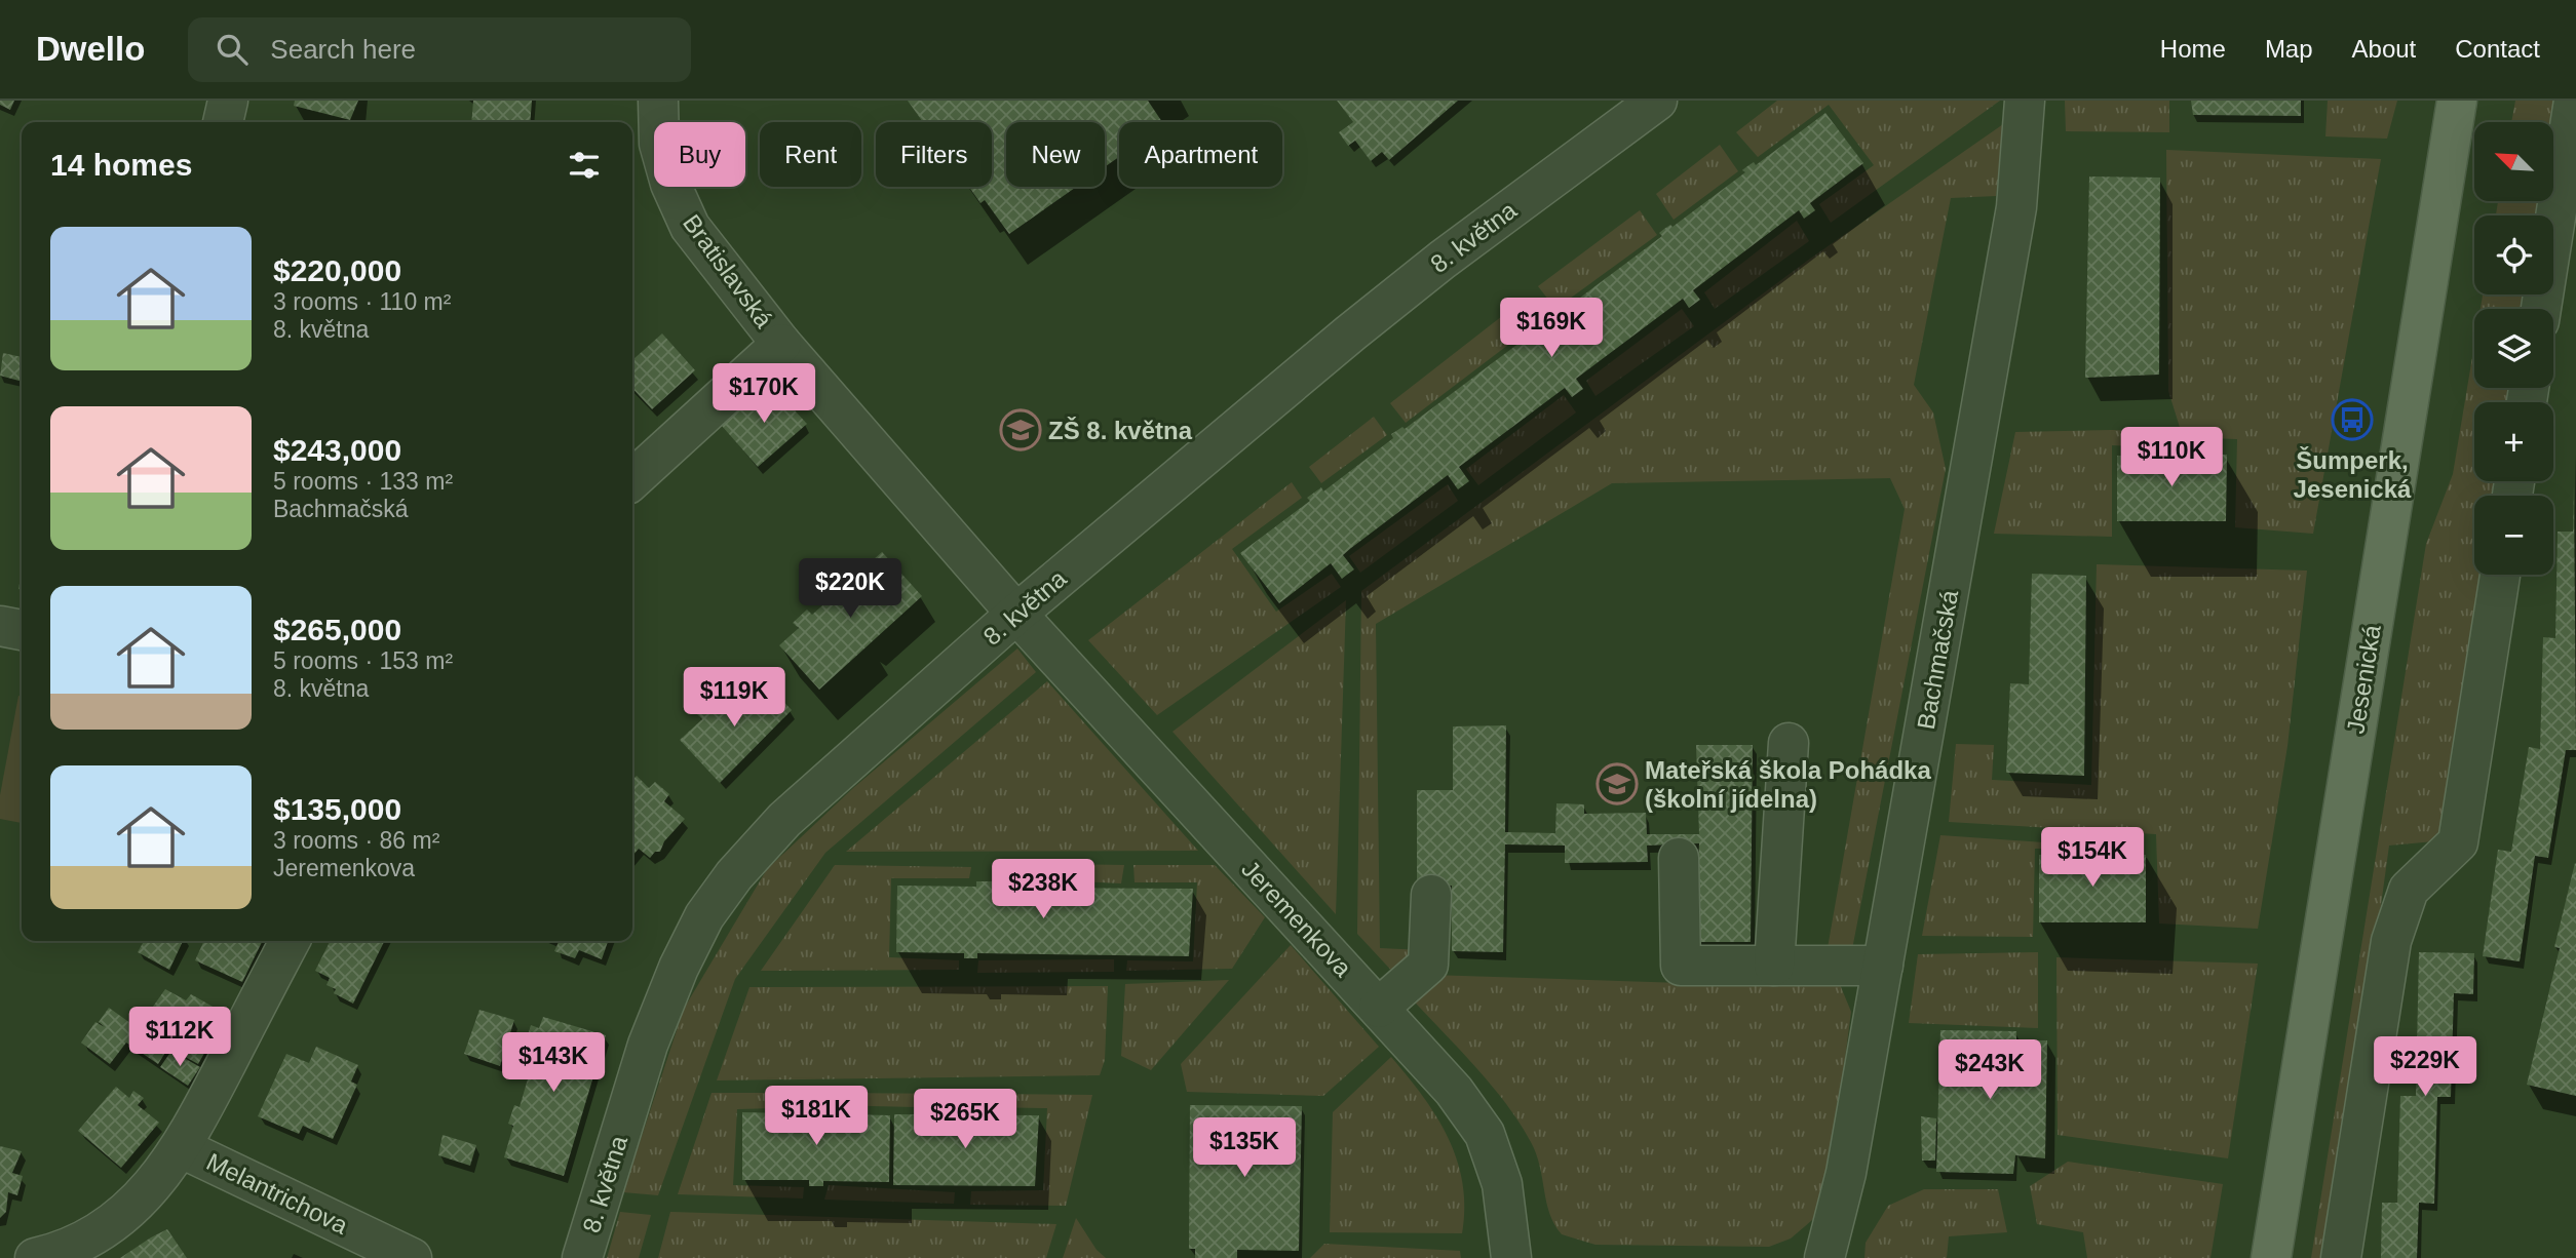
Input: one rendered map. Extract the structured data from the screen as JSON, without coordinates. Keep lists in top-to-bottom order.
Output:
{
  "streets": {
    "main road": ["Jesenická"],
    "street": [
      "8. května",
      "Bratislavská",
      "Bachmačská",
      "Jeremenkova",
      "Melantrichova"
    ]
  },
  "crossings": [
    ["8. května", "Bratislavská"],
    ["8. května", "Jeremenkova"],
    ["Bratislavská", "Jeremenkova"]
  ],
  "places": {
    "bus stop": ["Šumperk, Jesenická"],
    "school or university": ["ZŠ 8. května", "Mateřská škola Pohádka (školní jídelna)"]
  },
  "north": "top left",
  "page": {
    "header": "Dwello",
    "search": "Search here",
    "nav": [
      "Home",
      "Map",
      "About",
      "Contact"
    ],
    "map_buttons": ["+", "−"],
    "chip": [
      "Buy",
      "Rent",
      "Filters",
      "New",
      "Apartment"
    ],
    "heading": "14 homes",
    "list": [
      {
        "name": "$220,000",
        "note": "3 rooms · 110 m² · 8. května"
      },
      {
        "name": "$243,000",
        "note": "5 rooms · 133 m² · Bachmačská"
      },
      {
        "name": "$265,000",
        "note": "5 rooms · 153 m² · 8. května"
      },
      {
        "name": "$135,000",
        "note": "3 rooms · 86 m² · Jeremenkova"
      }
    ],
    "price": [
      "$169K",
      "$170K",
      "$110K",
      "$220K",
      "$119K",
      "$154K",
      "$238K",
      "$112K",
      "$143K",
      "$229K",
      "$243K",
      "$181K",
      "$265K",
      "$135K"
    ]
  }
}
